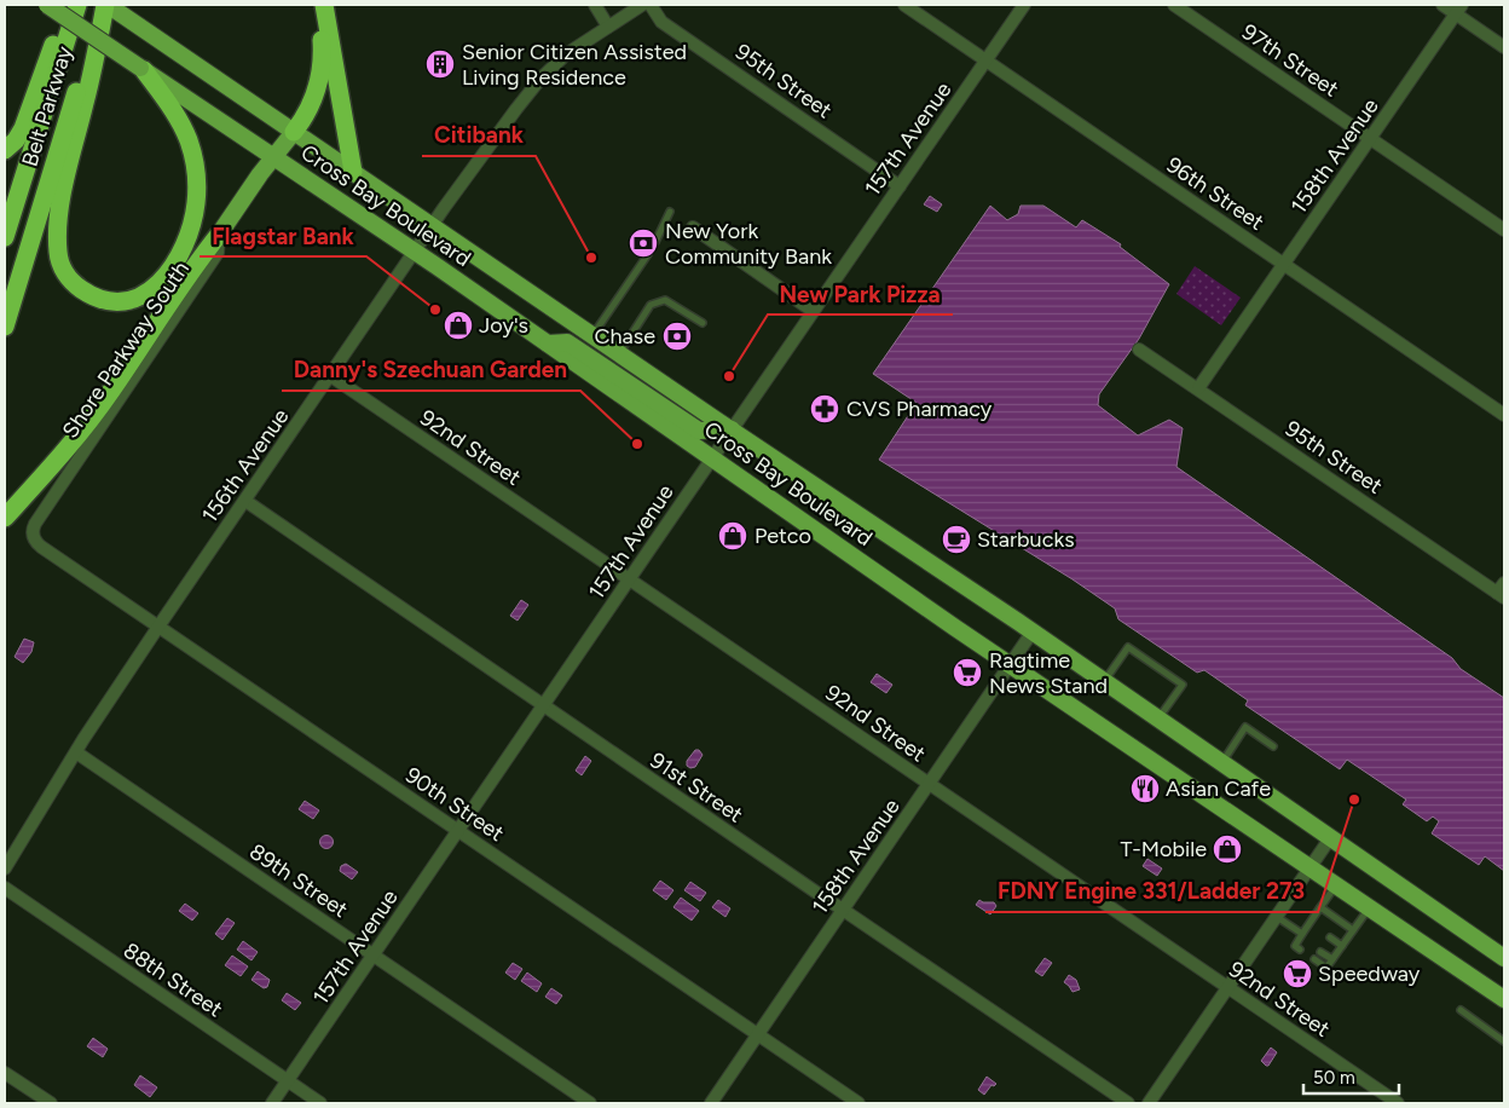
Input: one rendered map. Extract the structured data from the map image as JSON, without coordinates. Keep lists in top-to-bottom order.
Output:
{
  "streets": {
    "highway": ["Belt Parkway"],
    "main road": ["Cross Bay Boulevard", "Shore Parkway South"],
    "street": [
      "97th Street",
      "95th Street",
      "157th Avenue",
      "158th Avenue",
      "96th Street",
      "92nd Street",
      "156th Avenue",
      "91st Street",
      "90th Street",
      "89th Street",
      "88th Street"
    ]
  },
  "crossings": [
    ["97th Street", "158th Avenue"],
    ["95th Street", "157th Avenue"],
    ["95th Street", "158th Avenue"],
    ["Belt Parkway", "Cross Bay Boulevard"],
    ["157th Avenue", "96th Street"],
    ["157th Avenue", "Cross Bay Boulevard"],
    ["157th Avenue", "92nd Street"],
    ["157th Avenue", "91st Street"],
    ["157th Avenue", "90th Street"],
    ["157th Avenue", "89th Street"],
    ["157th Avenue", "88th Street"],
    ["158th Avenue", "96th Street"],
    ["158th Avenue", "Cross Bay Boulevard"],
    ["158th Avenue", "92nd Street"],
    ["158th Avenue", "91st Street"],
    ["158th Avenue", "90th Street"],
    ["Cross Bay Boulevard", "Shore Parkway South"],
    ["Cross Bay Boulevard", "156th Avenue"],
    ["Shore Parkway South", "90th Street"],
    ["92nd Street", "156th Avenue"],
    ["156th Avenue", "91st Street"],
    ["156th Avenue", "90th Street"],
    ["156th Avenue", "89th Street"]
  ],
  "places": {
    "building": ["Senior Citizen Assisted Living Residence"],
    "bank": ["New York Community Bank", "Chase"],
    "other": [
      "Citibank",
      "Flagstar Bank",
      "New Park Pizza",
      "Danny's Szechuan Garden",
      "FDNY Engine 331/Ladder 273"
    ],
    "shop": ["Joy's", "Petco", "T-Mobile"],
    "pharmacy": ["CVS Pharmacy"],
    "cafe": ["Starbucks"],
    "supermarket": ["Ragtime News Stand", "Speedway"],
    "restaurant": ["Asian Cafe"]
  },
  "scale_bar": "50 m"
}
